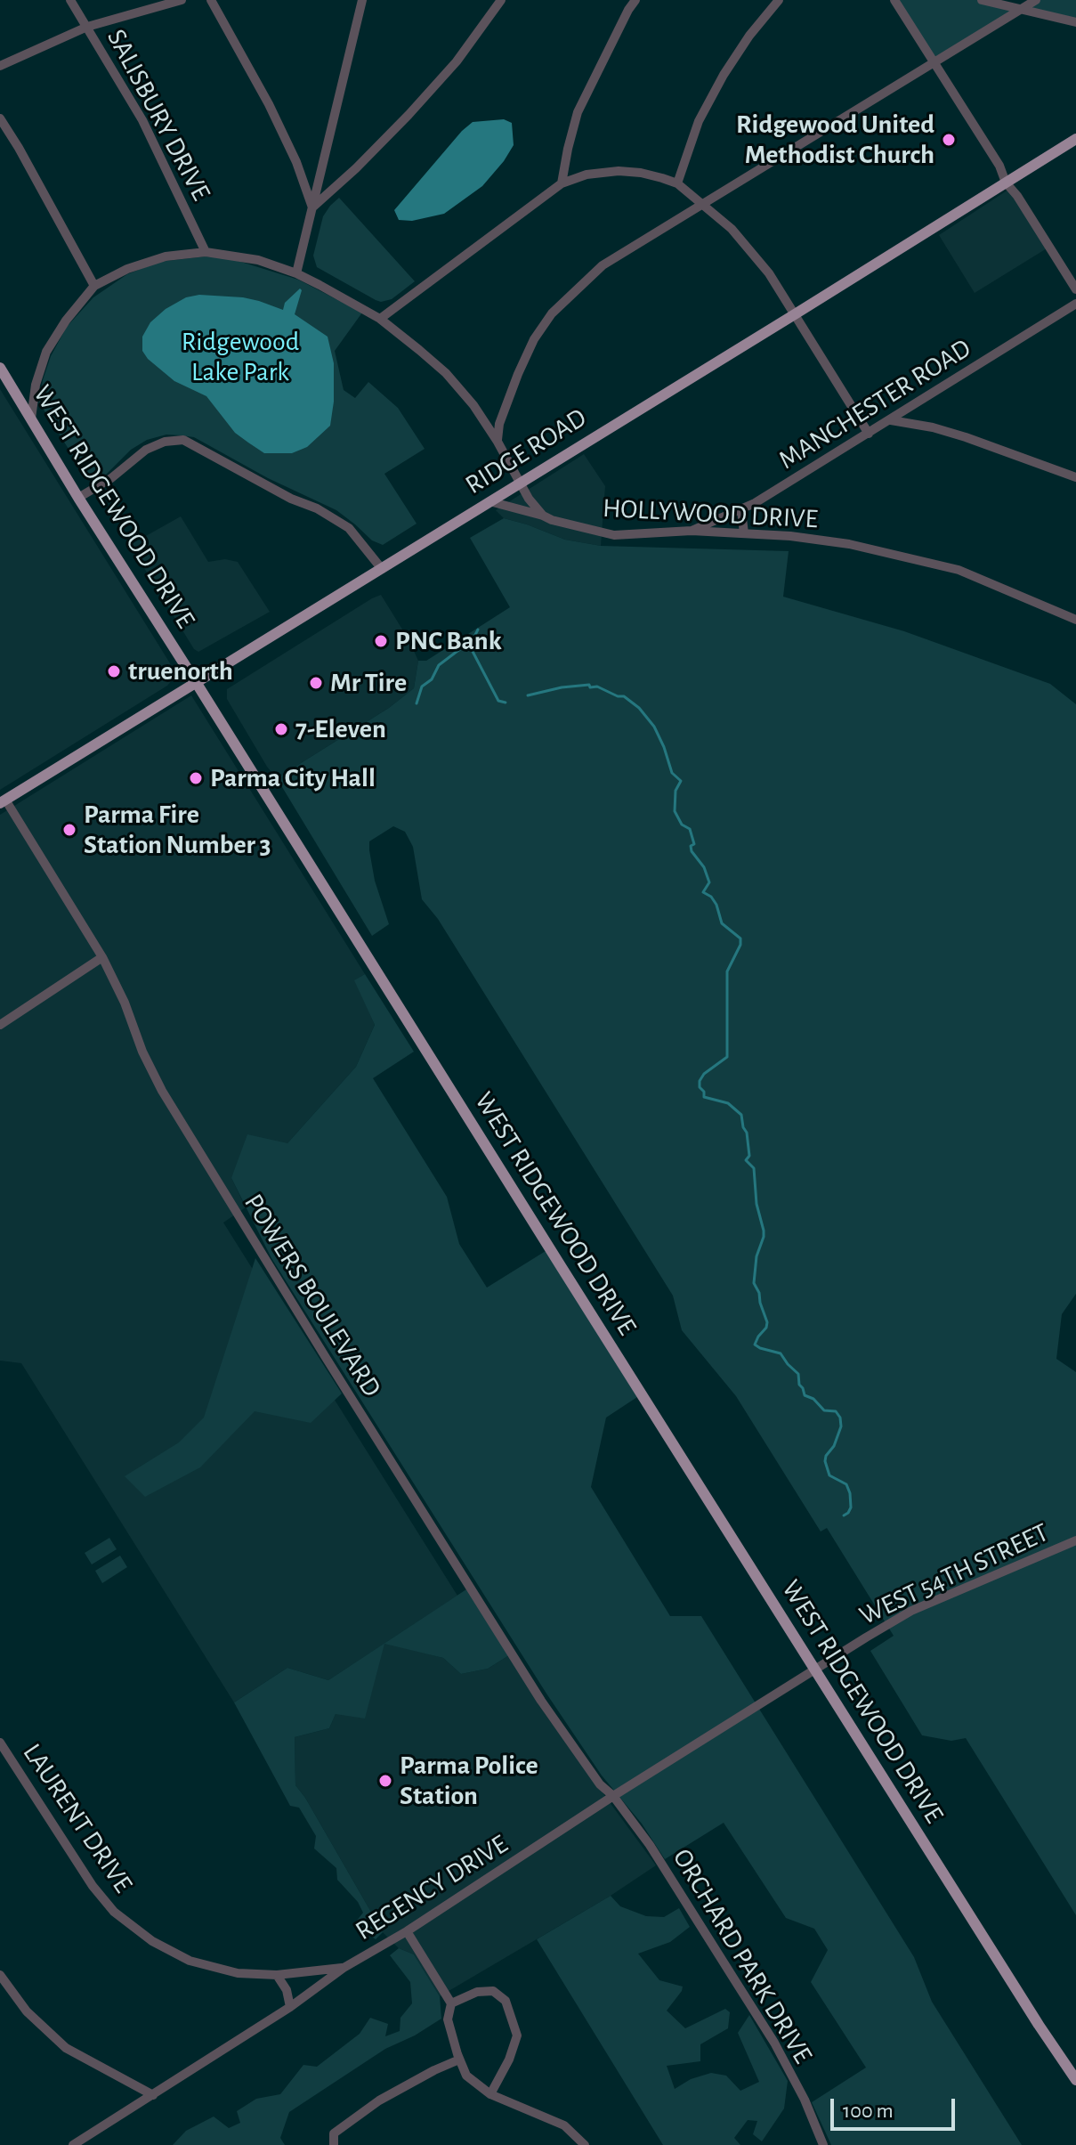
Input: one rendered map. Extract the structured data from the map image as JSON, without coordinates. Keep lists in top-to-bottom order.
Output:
{
  "streets": {
    "main road": ["RIDGE ROAD", "WEST RIDGEWOOD DRIVE"],
    "street": [
      "SALISBURY DRIVE",
      "MANCHESTER ROAD",
      "HOLLYWOOD DRIVE",
      "POWERS BOULEVARD",
      "WEST 54TH STREET",
      "LAURENT DRIVE",
      "REGENCY DRIVE",
      "ORCHARD PARK DRIVE"
    ]
  },
  "crossings": [
    ["MANCHESTER ROAD", "HOLLYWOOD DRIVE"],
    ["RIDGE ROAD", "WEST RIDGEWOOD DRIVE"],
    ["RIDGE ROAD", "HOLLYWOOD DRIVE"],
    ["RIDGE ROAD", "POWERS BOULEVARD"],
    ["WEST RIDGEWOOD DRIVE", "WEST 54TH STREET"],
    ["WEST RIDGEWOOD DRIVE", "REGENCY DRIVE"],
    ["POWERS BOULEVARD", "REGENCY DRIVE"],
    ["POWERS BOULEVARD", "ORCHARD PARK DRIVE"],
    ["WEST 54TH STREET", "REGENCY DRIVE"],
    ["LAURENT DRIVE", "REGENCY DRIVE"],
    ["REGENCY DRIVE", "ORCHARD PARK DRIVE"]
  ],
  "parks": ["Ridgewood Lake Park"],
  "places": [
    "Ridgewood United Methodist Church",
    "PNC Bank",
    "truenorth",
    "Mr Tire",
    "7-Eleven",
    "Parma City Hall",
    "Parma Fire Station Number 3",
    "Parma Police Station"
  ],
  "scale_bar": "100 m"
}
